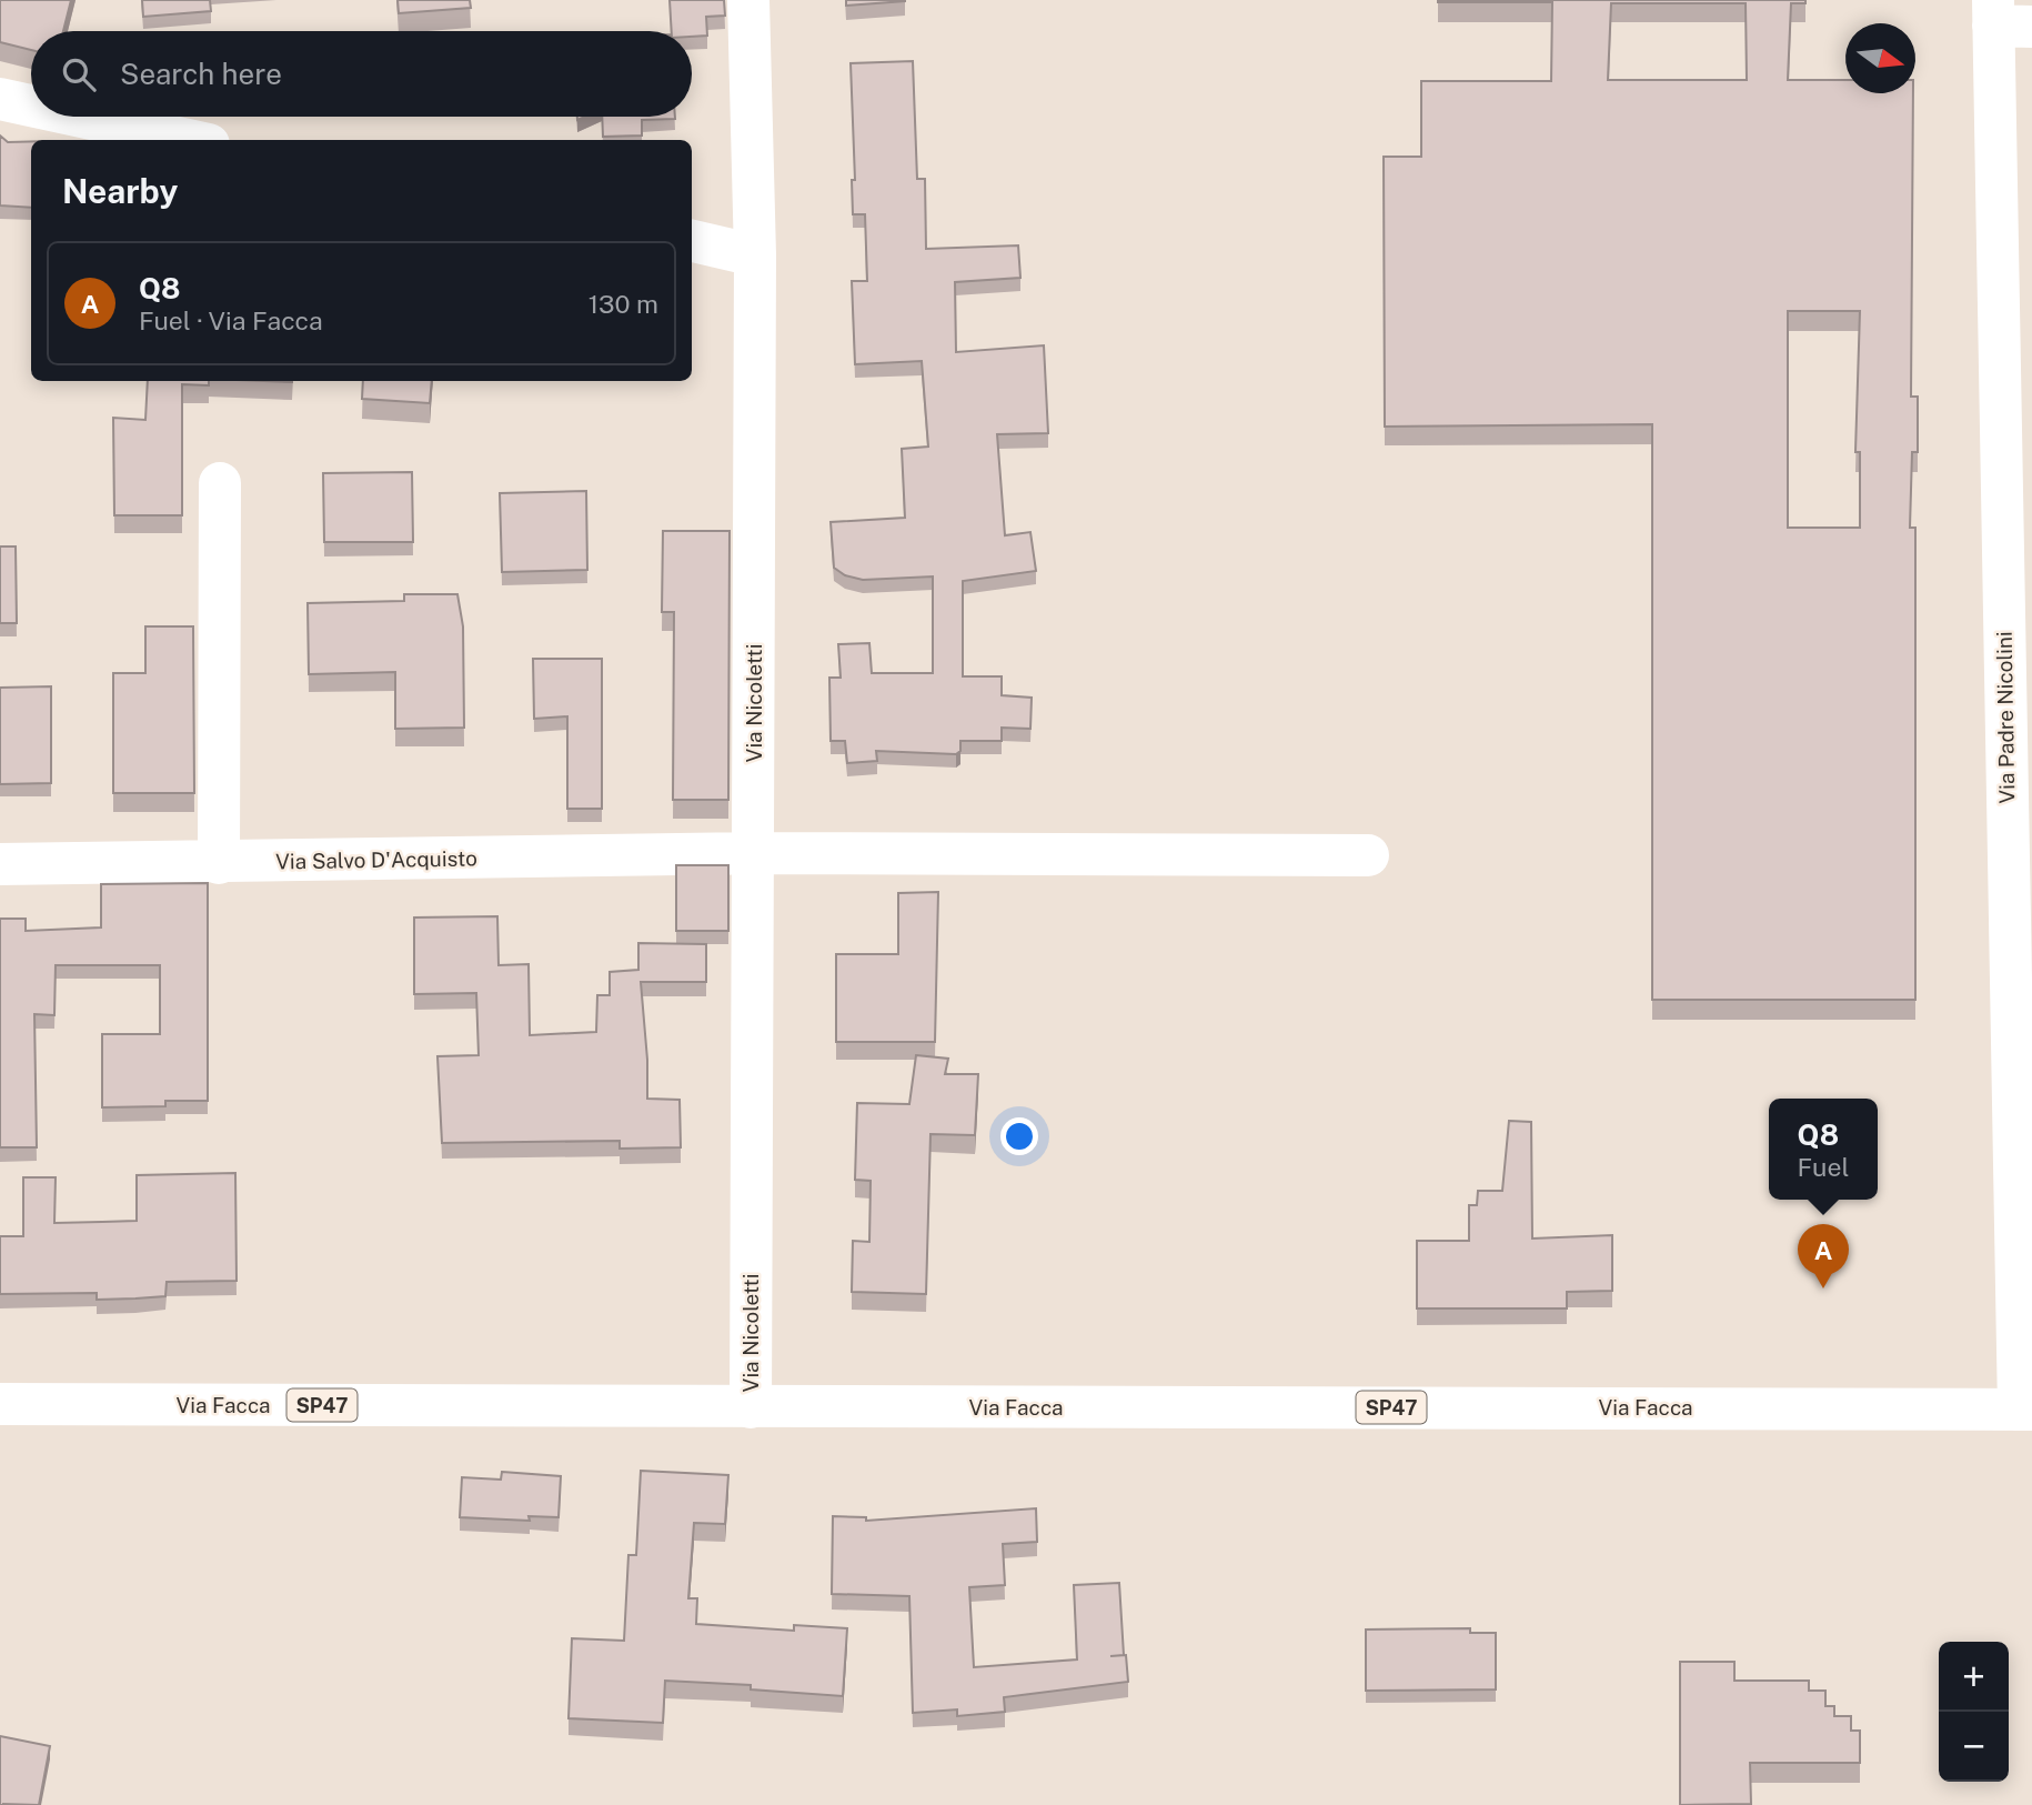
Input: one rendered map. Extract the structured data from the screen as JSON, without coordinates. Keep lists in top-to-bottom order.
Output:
{
  "streets": {
    "street": [
      "Via Nicoletti",
      "Via Padre Nicolini",
      "Via Salvo D'Acquisto",
      "Via Facca",
      "SP47"
    ]
  },
  "crossings": [
    ["Via Nicoletti", "Via Salvo D'Acquisto"],
    ["Via Nicoletti", "Via Facca"],
    ["Via Padre Nicolini", "Via Facca"]
  ],
  "north": "right",
  "page": {
    "search": "Search here",
    "heading": "Nearby",
    "list": [
      {
        "mark": "A",
        "name": "Q8",
        "note": "Fuel · Via Facca",
        "value": "130 m"
      }
    ],
    "popup": ["Q8", "Fuel"],
    "pins": "A",
    "map_buttons": ["+", "−"]
  }
}
